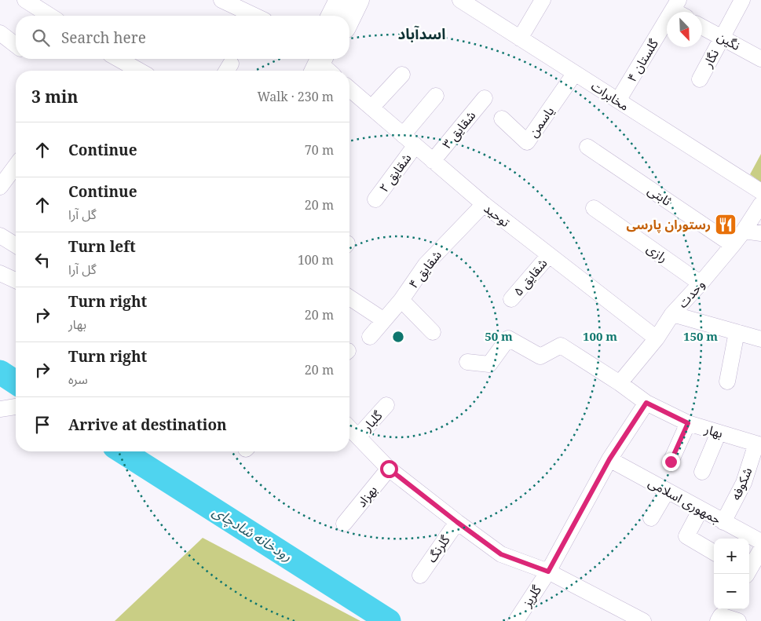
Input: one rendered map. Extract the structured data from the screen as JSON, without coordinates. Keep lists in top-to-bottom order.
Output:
{
  "streets": {
    "street": [
      "نگین",
      "نگار",
      "گلستان ۴",
      "مخابرات",
      "یاسمن",
      "شقایق ۳",
      "شقایق ۲",
      "ثابتی",
      "توحید",
      "رازی",
      "شقایق ۴",
      "شقایق ۵",
      "وحدت",
      "گلبار",
      "بهار",
      "شکوفه",
      "بهزاد",
      "جمهوری اسلامی",
      "گلرنگ",
      "گلریز"
    ]
  },
  "crossings": [
    ["نگین", "نگار"],
    ["گلستان ۴", "مخابرات"],
    ["مخابرات", "یاسمن"],
    ["شقایق ۳", "توحید"],
    ["شقایق ۲", "توحید"],
    ["ثابتی", "وحدت"],
    ["توحید", "شقایق ۴"],
    ["توحید", "شقایق ۵"],
    ["توحید", "وحدت"],
    ["رازی", "وحدت"],
    ["وحدت", "بهار"],
    ["بهار", "شکوفه"],
    ["بهار", "گلریز"],
    ["شکوفه", "جمهوری اسلامی"],
    ["جمهوری اسلامی", "گلریز"]
  ],
  "districts": ["اسدآباد"],
  "water": ["رودخانه شادچای"],
  "places": {
    "restaurant": ["رستوران پارسی"]
  },
  "north": "bottom right",
  "page": {
    "search": "Search here",
    "heading": ["3 min", "Walk · 230 m"],
    "list": [
      ["Continue", "70 m"],
      ["Continue", "گل آرا", "20 m"],
      ["Turn left", "گل آرا", "100 m"],
      ["Turn right", "بهار", "20 m"],
      ["Turn right", "سره", "20 m"],
      "Arrive at destination"
    ],
    "map_buttons": ["+", "−"]
  },
  "rings": ["50 m", "100 m", "150 m"]
}
